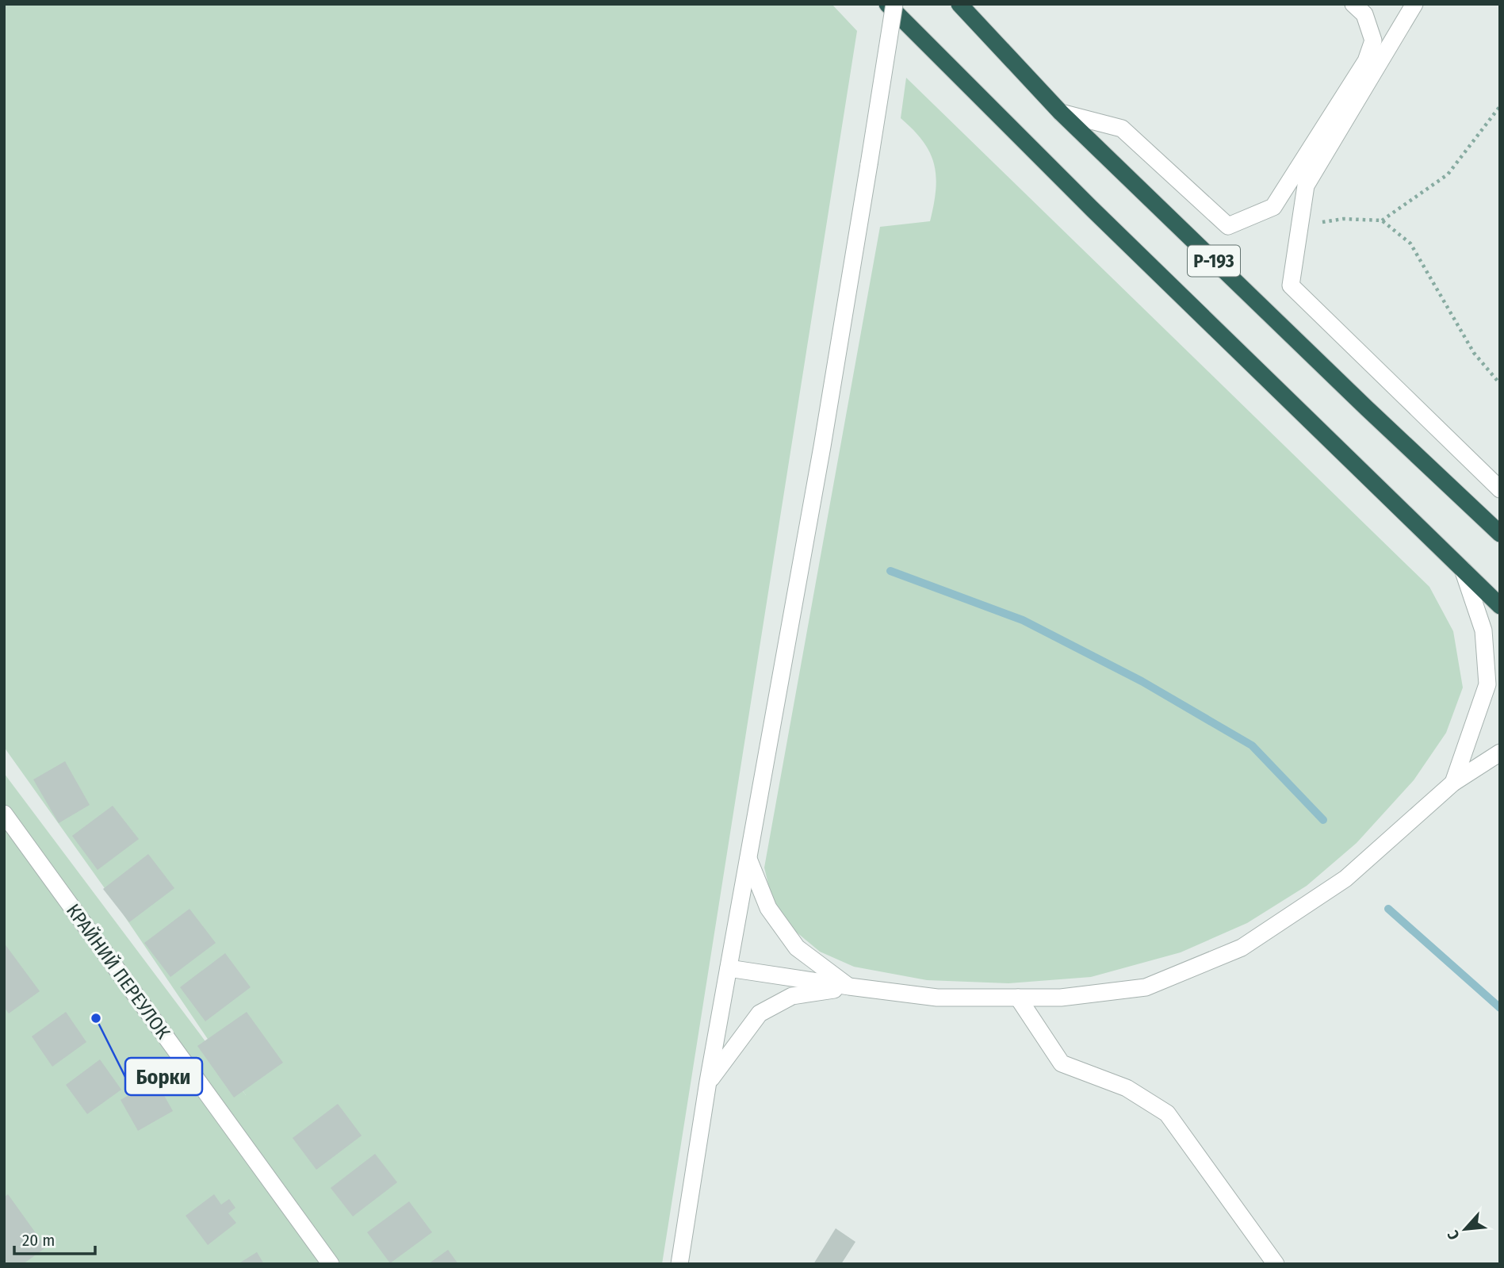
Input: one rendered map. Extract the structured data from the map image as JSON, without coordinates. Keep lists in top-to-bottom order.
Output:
{
  "streets": {
    "highway": ["Р-193"],
    "street": ["КРАЙНИЙ ПЕРЕУЛОК"]
  },
  "places": ["Борки"],
  "scale_bar": "20 m",
  "north": "bottom left"
}
